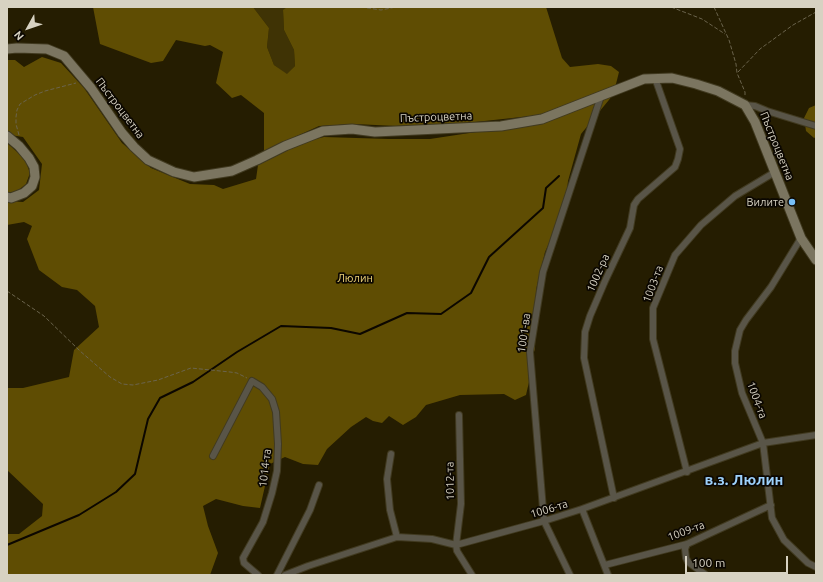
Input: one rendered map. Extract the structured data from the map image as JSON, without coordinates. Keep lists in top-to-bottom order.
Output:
{
  "streets": {
    "street": [
      "Пъстроцветна",
      "1002-ра",
      "1003-та",
      "1001-ва",
      "1004-та",
      "1014-та",
      "1012-та",
      "1006-та",
      "1009-та"
    ]
  },
  "crossings": [
    ["Пъстроцветна", "1002-ра"],
    ["Пъстроцветна", "1003-та"],
    ["Пъстроцветна", "1001-ва"],
    ["Пъстроцветна", "1004-та"],
    ["1002-ра", "1006-та"],
    ["1003-та", "1006-та"],
    ["1001-ва", "1006-та"],
    ["1004-та", "1006-та"],
    ["1004-та", "1009-та"],
    ["1012-та", "1006-та"]
  ],
  "districts": ["в.з. Люлин"],
  "parks": ["Люлин"],
  "places": ["Вилите"],
  "scale_bar": "100 m",
  "north": "bottom left"
}
